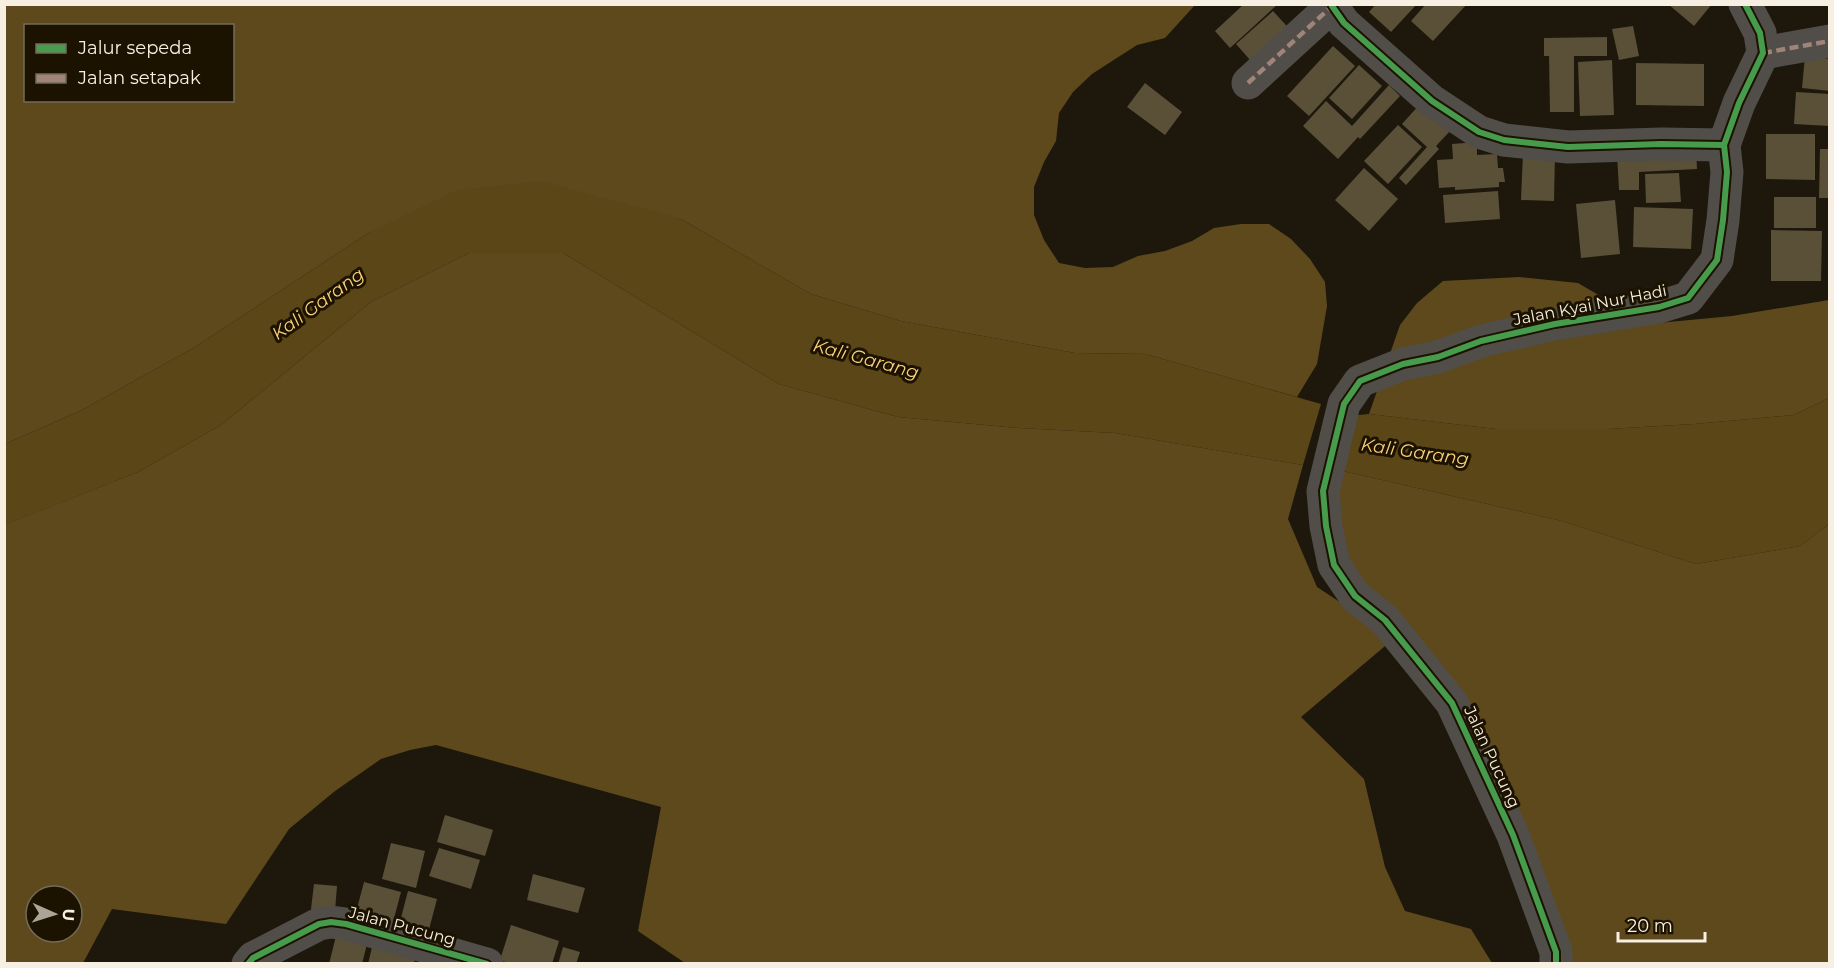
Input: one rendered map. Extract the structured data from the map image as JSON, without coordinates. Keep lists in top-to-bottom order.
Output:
{
  "streets": {
    "street": ["Jalan Kyai Nur Hadi", "Jalan Pucung"]
  },
  "crossings": [
    ["Jalan Kyai Nur Hadi", "Jalan Pucung"]
  ],
  "water": ["Kali Garang"],
  "legend": ["Jalur sepeda", "Jalan setapak"],
  "scale_bar": "20 m",
  "north": "right"
}
